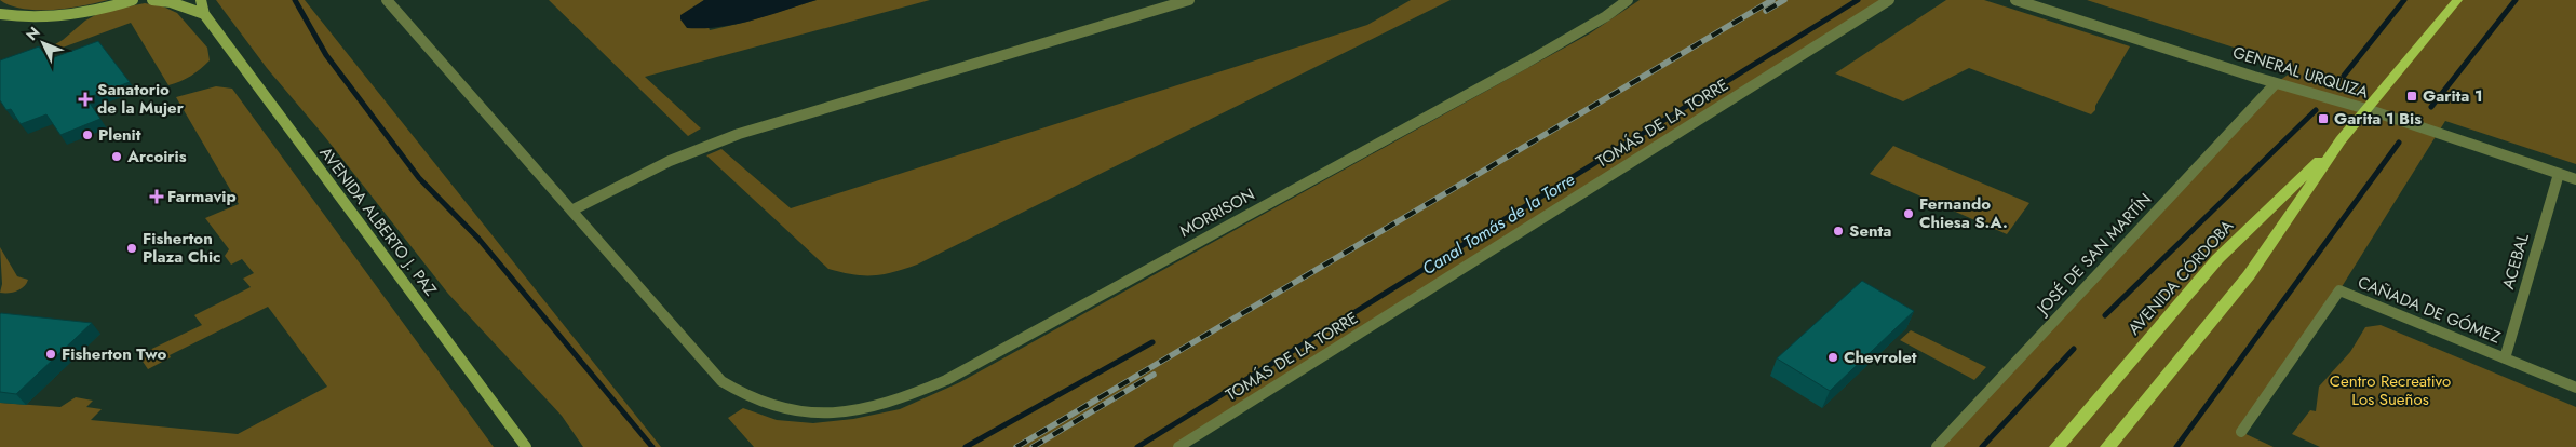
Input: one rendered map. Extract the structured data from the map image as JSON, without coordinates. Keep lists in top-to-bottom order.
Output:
{
  "streets": {
    "main road": ["AVENIDA ALBERTO J. PAZ", "AVENIDA CÓRDOBA"],
    "street": [
      "GENERAL URQUIZA",
      "TOMÁS DE LA TORRE",
      "MORRISON",
      "JOSÉ DE SAN MARTÍN",
      "ACEBAL",
      "CAÑADA DE GÓMEZ"
    ]
  },
  "crossings": [
    ["GENERAL URQUIZA", "JOSÉ DE SAN MARTÍN"],
    ["GENERAL URQUIZA", "ACEBAL"],
    ["GENERAL URQUIZA", "AVENIDA CÓRDOBA"],
    ["ACEBAL", "CAÑADA DE GÓMEZ"]
  ],
  "water": ["Canal Tomás de la Torre"],
  "parks": ["Centro Recreativo Los Sueños"],
  "places": {
    "transit": ["Garita 1", "Garita 1 Bis"],
    "health": ["Sanatorio de la Mujer", "Farmavip"],
    "other": [
      "Plenit",
      "Arcoiris",
      "Fernando Chiesa S.A.",
      "Senta",
      "Fisherton Plaza Chic",
      "Fisherton Two",
      "Chevrolet"
    ]
  },
  "north": "top left"
}
